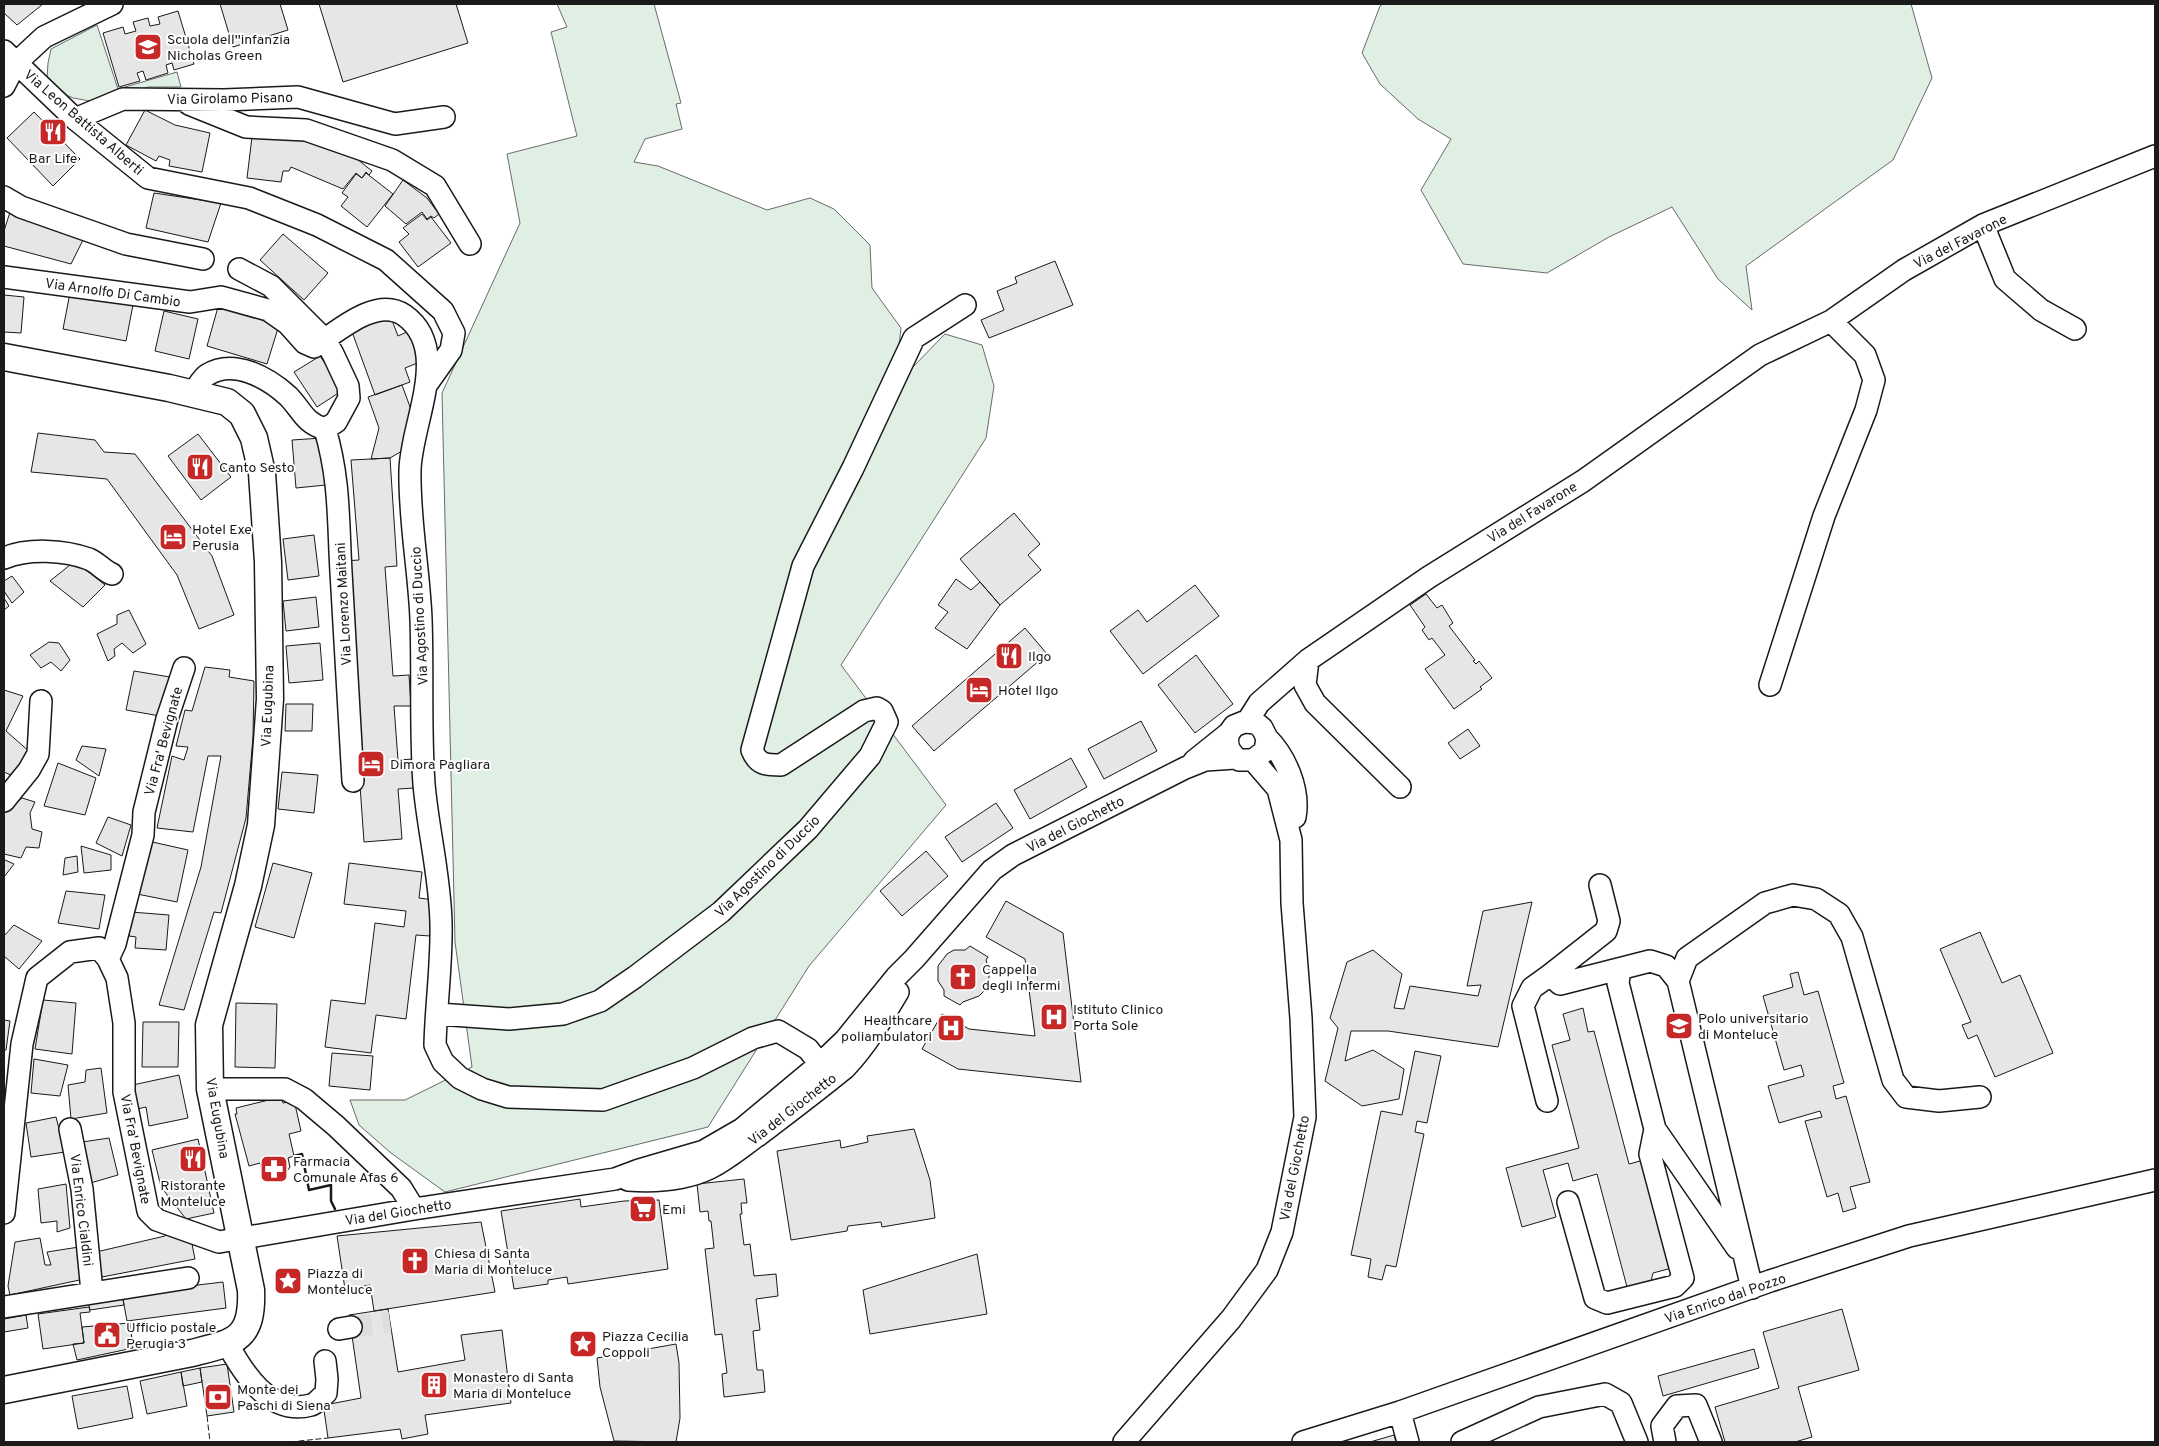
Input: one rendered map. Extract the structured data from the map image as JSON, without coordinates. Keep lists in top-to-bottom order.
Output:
{
  "streets": {
    "main road": ["Via Eugubina"],
    "street": [
      "Via Girolamo Pisano",
      "Via Leon Battista Alberti",
      "Via del Favarone",
      "Via Arnolfo Di Cambio",
      "Via Lorenzo Maitani",
      "Via Agostino di Duccio",
      "Via Fra' Bevignate",
      "Via del Giochetto",
      "Via Enrico Cialdini",
      "Via Enrico dal Pozzo"
    ]
  },
  "crossings": [
    ["Via Girolamo Pisano", "Via Leon Battista Alberti"],
    ["Via Leon Battista Alberti", "Via Agostino di Duccio"],
    ["Via del Favarone", "Via del Giochetto"],
    ["Via Arnolfo Di Cambio", "Via Agostino di Duccio"],
    ["Via Agostino di Duccio", "Via del Giochetto"],
    ["Via Eugubina", "Via Fra' Bevignate"],
    ["Via Eugubina", "Via del Giochetto"],
    ["Via Fra' Bevignate", "Via del Giochetto"]
  ],
  "places": {
    "school or university": ["Scuola dell''infanzia Nicholas Green", "Polo universitario di Monteluce"],
    "restaurant": [
      "Bar Life",
      "Canto Sesto",
      "Ilgo",
      "Ristorante Monteluce"
    ],
    "hotel": ["Hotel Exe Perusia", "Hotel Ilgo", "Dimora Pagliara"],
    "church": ["Cappella degli Infermi", "Chiesa di Santa Maria di Monteluce"],
    "hospital": ["Istituto Clinico Porta Sole", "Healthcare poliambulatori"],
    "pharmacy": ["Farmacia Comunale Afas 6"],
    "supermarket": ["Emi"],
    "place": ["Piazza di Monteluce", "Piazza Cecilia Coppoli"],
    "public building": ["Ufficio postale Perugia 3"],
    "building": ["Monastero di Santa Maria di Monteluce"],
    "bank": ["Monte dei Paschi di Siena"]
  }
}
